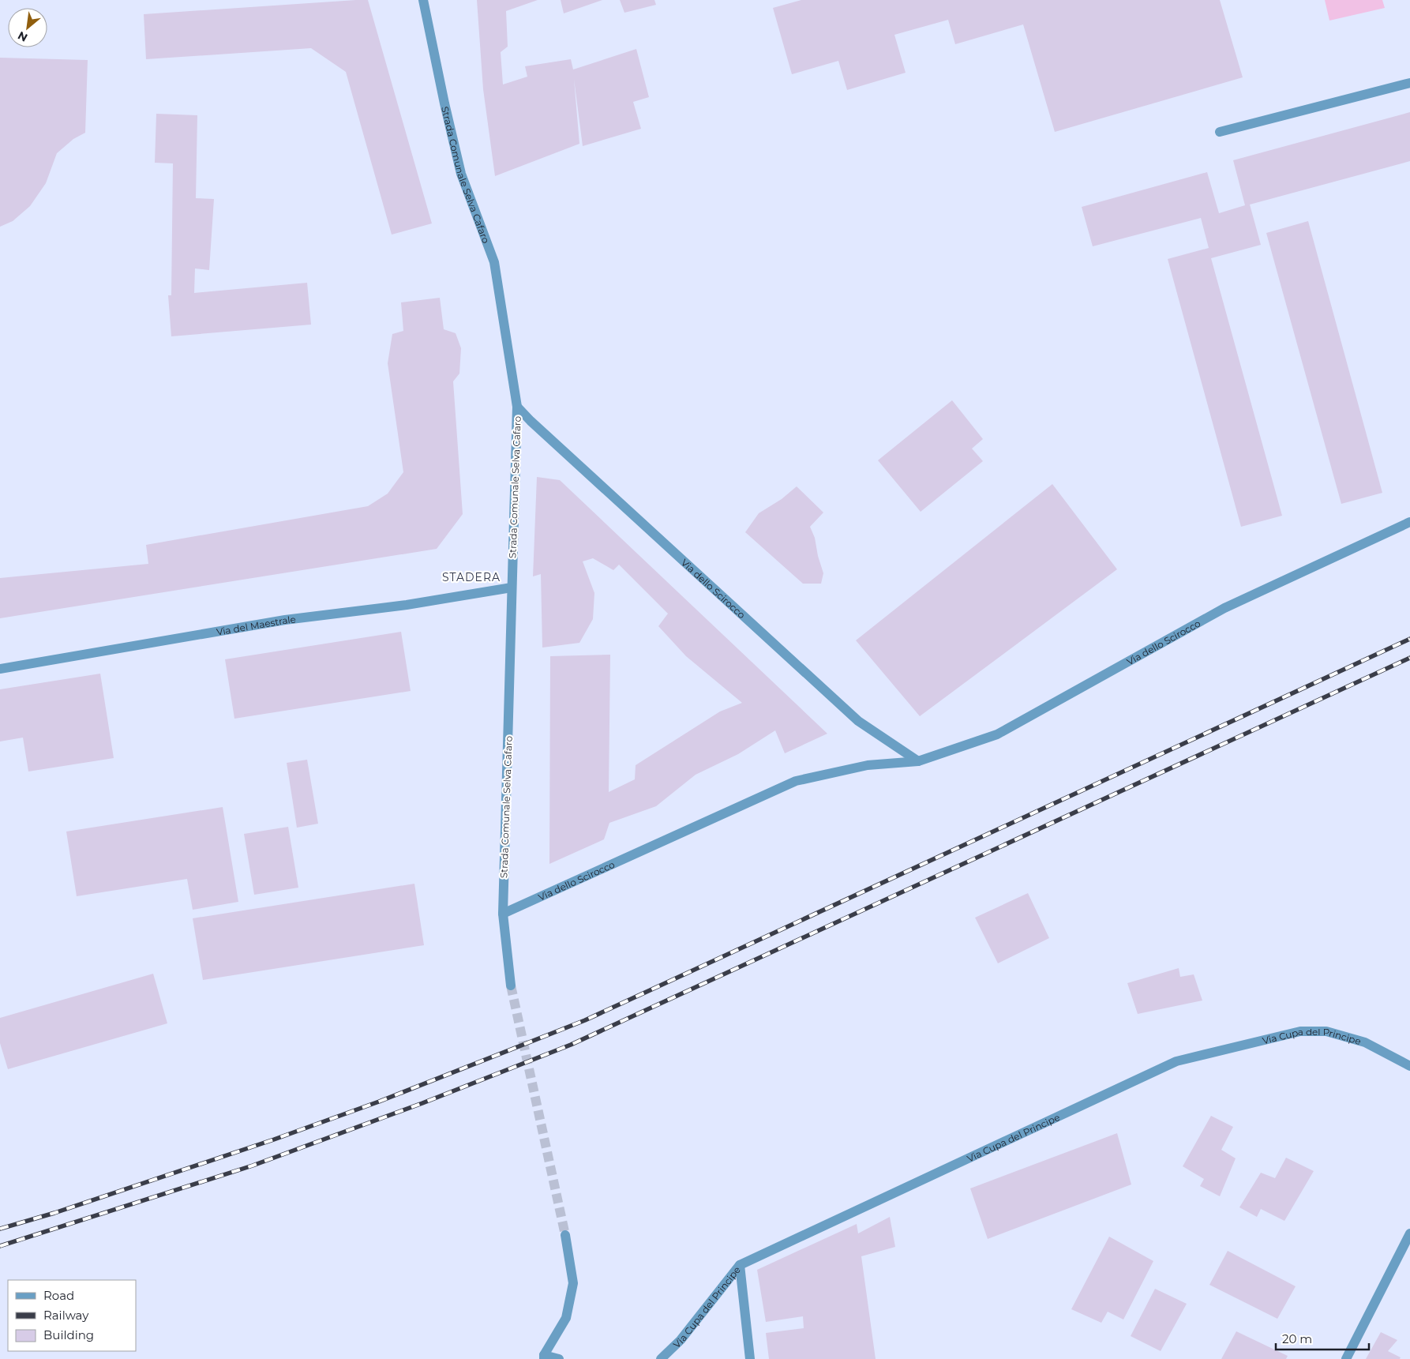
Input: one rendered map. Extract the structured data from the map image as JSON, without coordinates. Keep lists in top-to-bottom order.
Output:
{
  "streets": {
    "street": [
      "Strada Comunale Selva Cafaro",
      "Via dello Scirocco",
      "Via del Maestrale",
      "Via Cupa del Principe"
    ]
  },
  "crossings": [
    ["Strada Comunale Selva Cafaro", "Via dello Scirocco"],
    ["Strada Comunale Selva Cafaro", "Via del Maestrale"]
  ],
  "districts": ["STADERA"],
  "legend": ["Road", "Railway", "Building"],
  "scale_bar": "20 m",
  "north": "bottom left"
}
